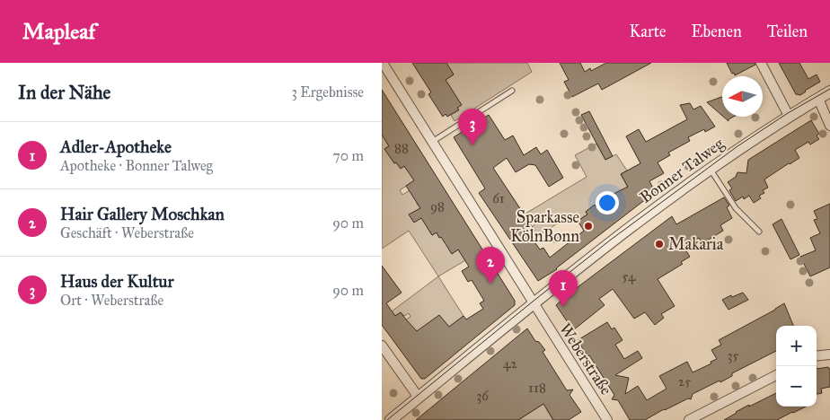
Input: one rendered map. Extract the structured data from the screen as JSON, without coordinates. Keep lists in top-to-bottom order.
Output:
{
  "streets": {
    "street": ["Bonner Talweg", "Weberstraße"]
  },
  "crossings": [
    ["Bonner Talweg", "Weberstraße"]
  ],
  "places": ["Sparkasse KölnBonn", "Makaria"],
  "house_numbers": [
    "88",
    "61",
    "98",
    "54",
    "35",
    "42",
    "25",
    "118",
    "36"
  ],
  "north": "left",
  "page": {
    "header": "Mapleaf",
    "nav": ["Karte", "Ebenen", "Teilen"],
    "heading": ["In der Nähe", "3 Ergebnisse"],
    "pins": ["3", "2", "1"],
    "list": [
      {
        "mark": "1",
        "name": "Adler-Apotheke",
        "note": "Apotheke · Bonner Talweg",
        "value": "70 m"
      },
      {
        "mark": "2",
        "name": "Hair Gallery Moschkan",
        "note": "Geschäft · Weberstraße",
        "value": "90 m"
      },
      {
        "mark": "3",
        "name": "Haus der Kultur",
        "note": "Ort · Weberstraße",
        "value": "90 m"
      }
    ],
    "map_buttons": ["+", "−"]
  }
}
